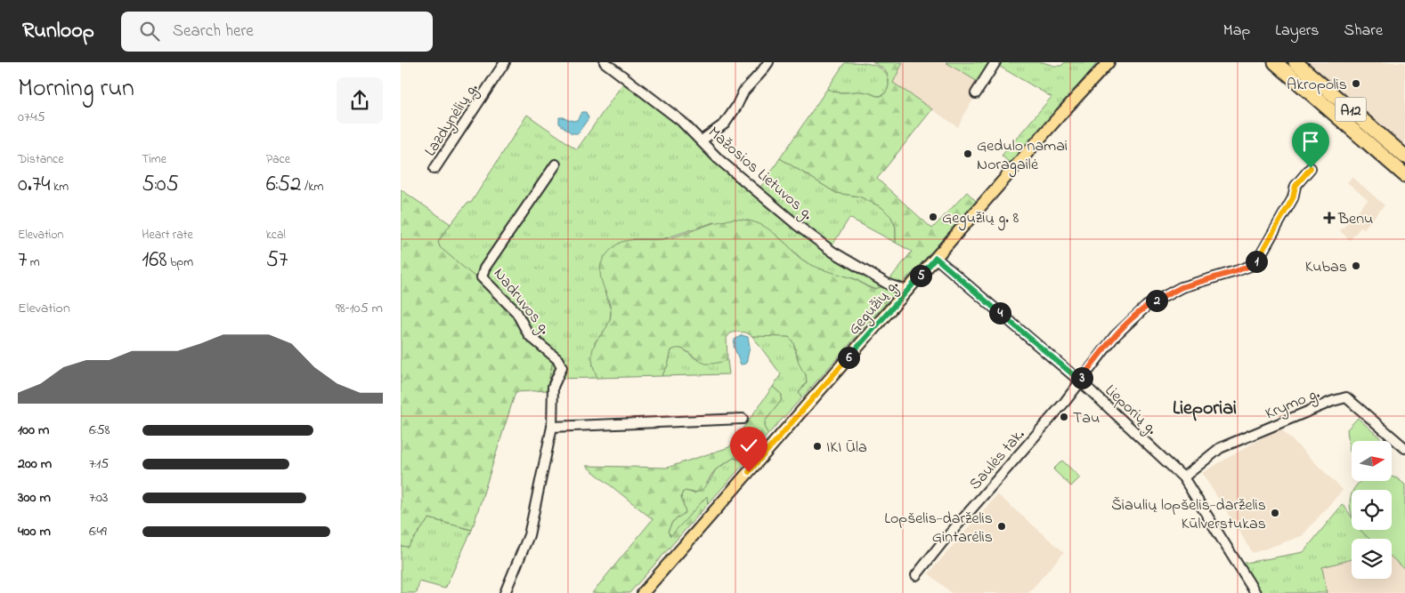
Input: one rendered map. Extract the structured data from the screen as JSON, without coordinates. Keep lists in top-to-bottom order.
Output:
{
  "streets": {
    "highway": ["A12"],
    "main road": ["Gegužių g."],
    "street": [
      "Lazdynėlių g.",
      "Mažosios Lietuvos g.",
      "Nadruvos g.",
      "Krymo g.",
      "Lieporių g.",
      "Saulės tak."
    ]
  },
  "crossings": [
    ["Mažosios Lietuvos g.", "Gegužių g."],
    ["Gegužių g.", "Lieporių g."],
    ["Krymo g.", "Lieporių g."],
    ["Lieporių g.", "Saulės tak."]
  ],
  "districts": ["Lieporiai"],
  "places": {
    "other": [
      "Akropolis",
      "Gedulo namai Noragailė",
      "Gegužių g. 8",
      "Kubas",
      "Tau",
      "IKI Ūla",
      "Šiaulių lopšelis-darželis Kūlverstukas",
      "Lopšelis-darželis Gintarėlis"
    ],
    "health": ["Benu"]
  },
  "north": "right",
  "page": {
    "header": "Runloop",
    "search": "Search here",
    "nav": ["Map", "Layers", "Share"],
    "heading": ["Morning run", "07:45"],
    "stats": [
      ["Distance", "0.74 km"],
      ["Time", "5:05"],
      ["Pace", "6:52 /km"],
      ["Elevation", "7 m"],
      ["Heart rate", "168 bpm"],
      ["kcal", "57"]
    ],
    "pins": [
      "1",
      "5",
      "2",
      "4",
      "6",
      "3"
    ],
    "chart": ["Elevation", "98–105 m"],
    "list": [
      {
        "name": "100 m",
        "note": "6:58"
      },
      {
        "name": "200 m",
        "note": "7:15"
      },
      {
        "name": "300 m",
        "note": "7:03"
      },
      {
        "name": "400 m",
        "note": "6:49"
      }
    ]
  }
}
